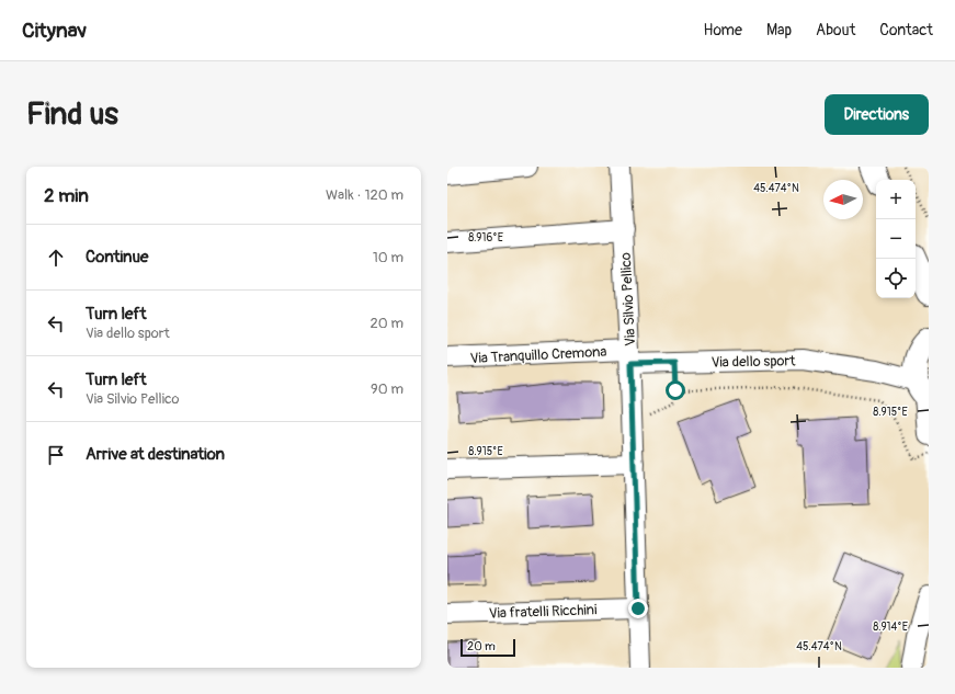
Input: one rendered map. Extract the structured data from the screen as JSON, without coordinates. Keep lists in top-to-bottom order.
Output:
{
  "streets": {
    "street": [
      "Via Silvio Pellico",
      "Via Tranquillo Cremona",
      "Via dello sport",
      "Via fratelli Ricchini"
    ]
  },
  "crossings": [
    ["Via Silvio Pellico", "Via Tranquillo Cremona"],
    ["Via Silvio Pellico", "Via dello sport"],
    ["Via Silvio Pellico", "Via fratelli Ricchini"],
    ["Via Tranquillo Cremona", "Via dello sport"]
  ],
  "scale_bar": "20 m",
  "north": "left",
  "page": {
    "header": "Citynav",
    "nav": [
      "Home",
      "Map",
      "About",
      "Contact"
    ],
    "buttons": "Directions",
    "title": "Find us",
    "heading": ["2 min", "Walk · 120 m"],
    "map_buttons": ["+", "−"],
    "list": [
      ["Continue", "10 m"],
      ["Turn left", "Via dello sport", "20 m"],
      ["Turn left", "Via Silvio Pellico", "90 m"],
      "Arrive at destination"
    ],
    "scale": "20 m"
  },
  "coordinates": [
    "45.474°N",
    "8.916°E",
    "8.915°E",
    "8.914°E"
  ]
}
